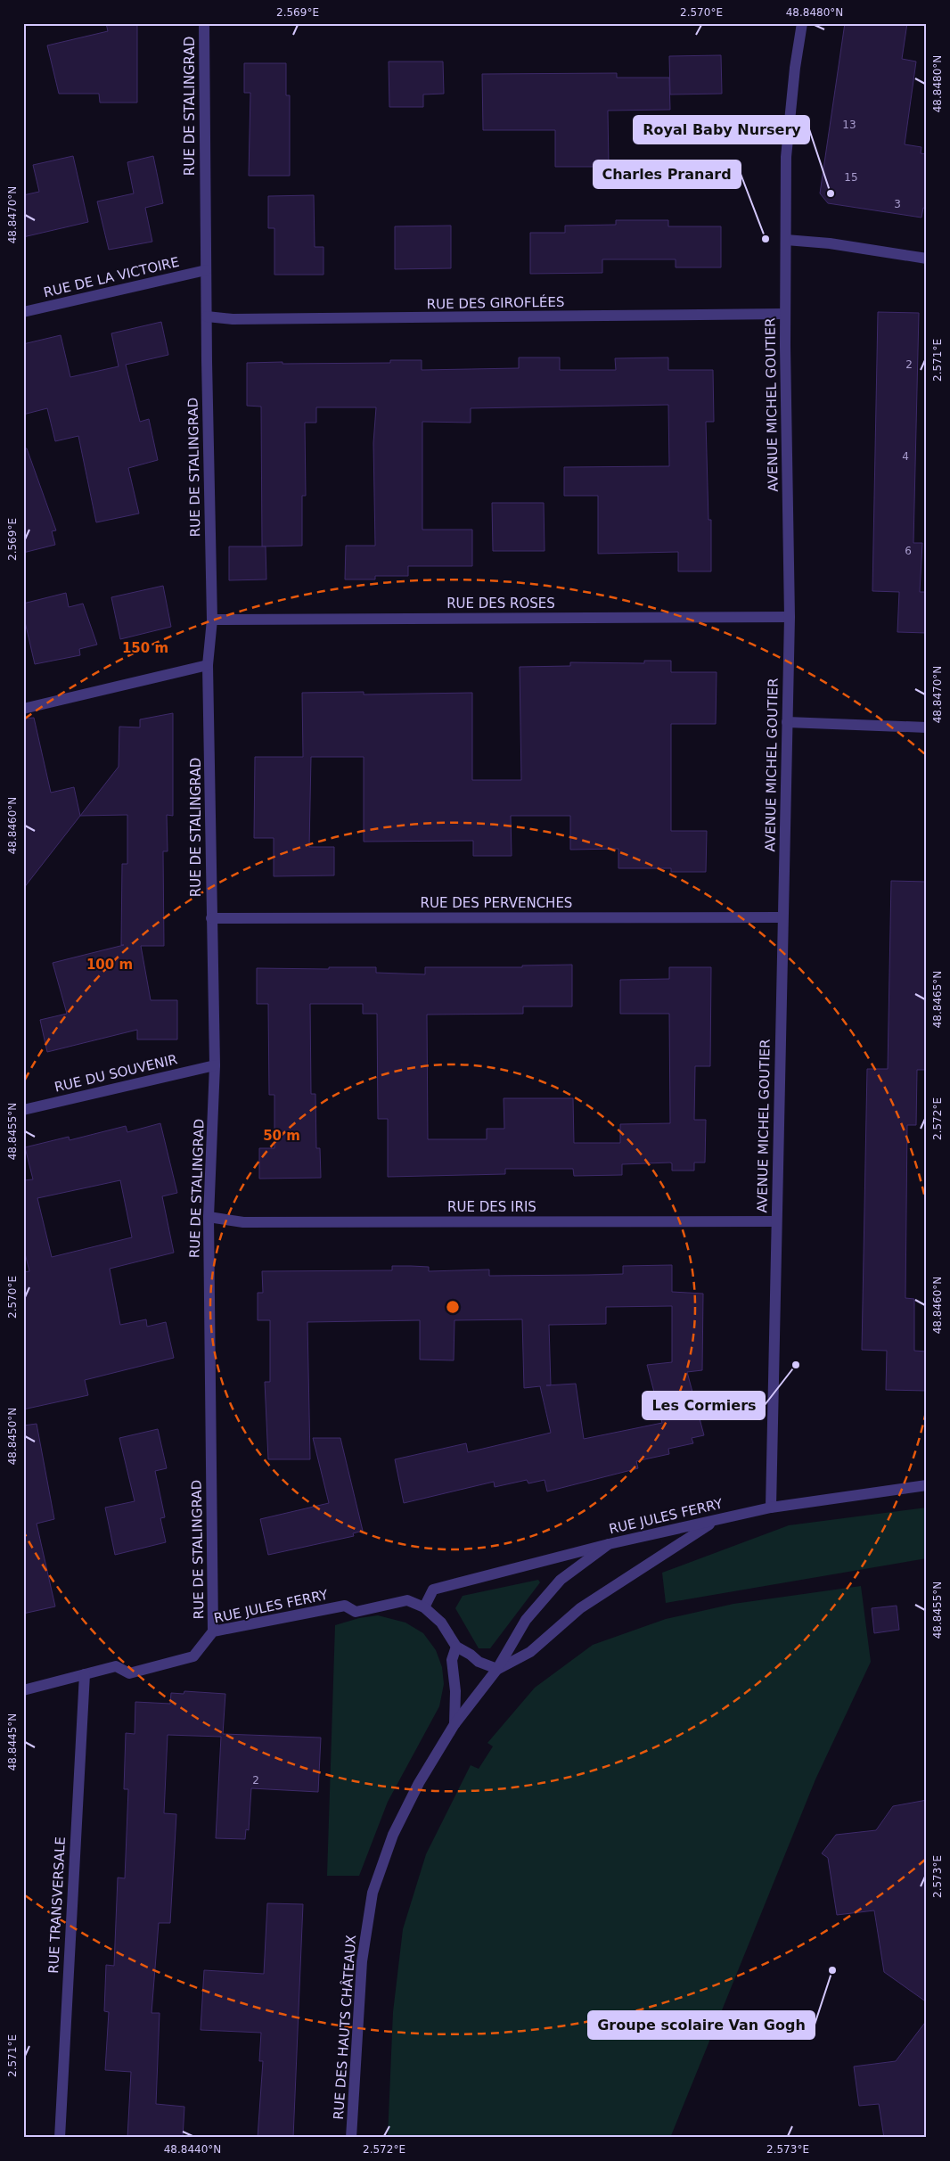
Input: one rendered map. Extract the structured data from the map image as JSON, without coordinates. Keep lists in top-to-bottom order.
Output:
{
  "streets": {
    "street": [
      "RUE DE STALINGRAD",
      "RUE DE LA VICTOIRE",
      "RUE DES GIROFLÉES",
      "AVENUE MICHEL GOUTIER",
      "RUE DES ROSES",
      "RUE DES PERVENCHES",
      "RUE DU SOUVENIR",
      "RUE DES IRIS",
      "RUE JULES FERRY",
      "RUE TRANSVERSALE",
      "RUE DES HAUTS CHÂTEAUX"
    ]
  },
  "crossings": [
    ["RUE DE STALINGRAD", "RUE DE LA VICTOIRE"],
    ["RUE DE STALINGRAD", "RUE DES GIROFLÉES"],
    ["RUE DE STALINGRAD", "RUE DES ROSES"],
    ["RUE DE STALINGRAD", "RUE DES PERVENCHES"],
    ["RUE DE STALINGRAD", "RUE DU SOUVENIR"],
    ["RUE DE STALINGRAD", "RUE DES IRIS"],
    ["RUE DE STALINGRAD", "RUE JULES FERRY"],
    ["RUE DES GIROFLÉES", "AVENUE MICHEL GOUTIER"],
    ["AVENUE MICHEL GOUTIER", "RUE DES ROSES"],
    ["AVENUE MICHEL GOUTIER", "RUE DES PERVENCHES"],
    ["AVENUE MICHEL GOUTIER", "RUE DES IRIS"],
    ["AVENUE MICHEL GOUTIER", "RUE JULES FERRY"],
    ["RUE JULES FERRY", "RUE TRANSVERSALE"],
    ["RUE JULES FERRY", "RUE DES HAUTS CHÂTEAUX"]
  ],
  "places": [
    "Royal Baby Nursery",
    "Charles Pranard",
    "Les Cormiers",
    "Groupe scolaire Van Gogh"
  ],
  "house_numbers": [
    "13",
    "15",
    "3",
    "2",
    "4",
    "6",
    "2"
  ],
  "coordinates": [
    "2.569°E",
    "2.570°E",
    "48.8480°N",
    "48.8470°N",
    "2.571°E",
    "48.8460°N",
    "48.8465°N",
    "2.572°E",
    "48.8455°N",
    "48.8450°N",
    "48.8445°N",
    "2.573°E",
    "48.8440°N"
  ],
  "rings": ["150 m", "100 m", "50 m"]
}
